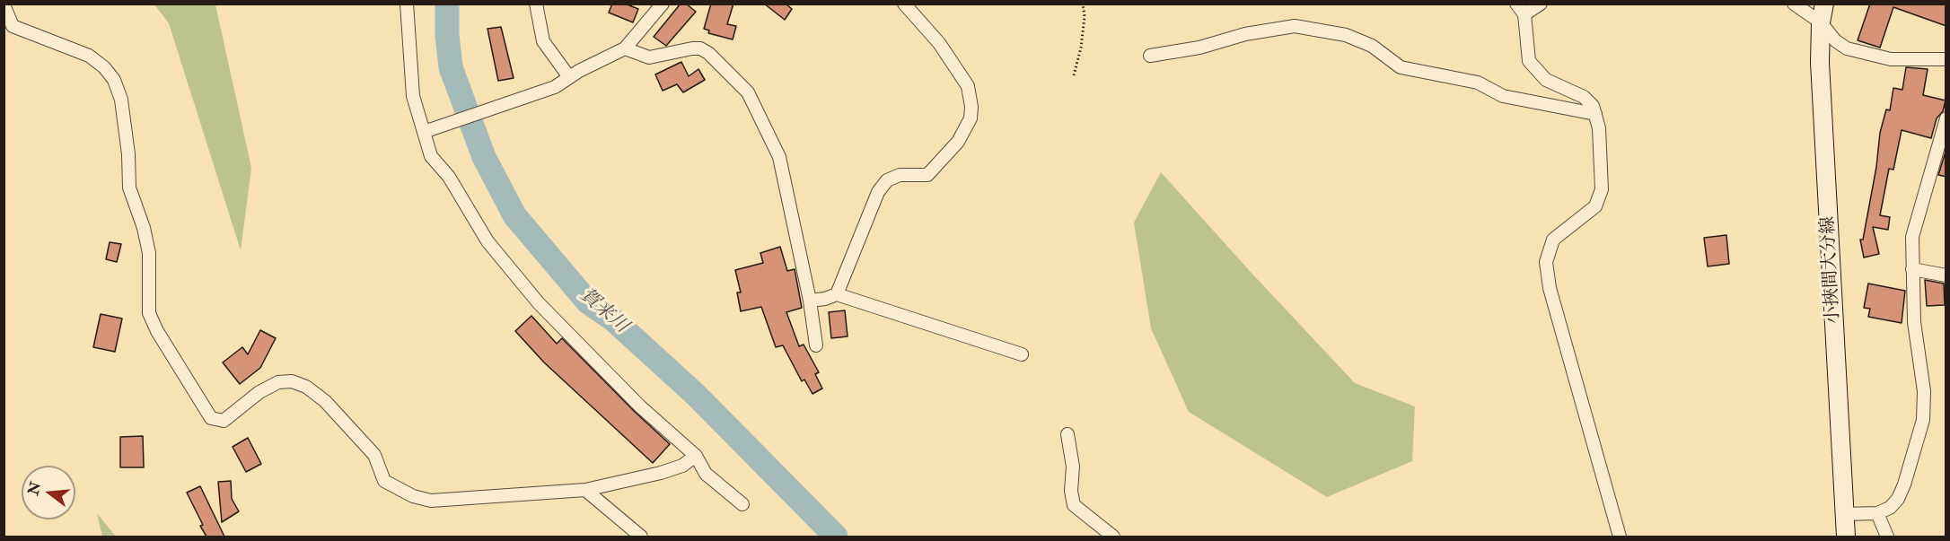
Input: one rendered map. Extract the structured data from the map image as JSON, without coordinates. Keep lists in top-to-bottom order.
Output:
{
  "streets": {
    "main road": ["小挾間大分線"]
  },
  "water": ["賀来川"],
  "north": "left"
}
